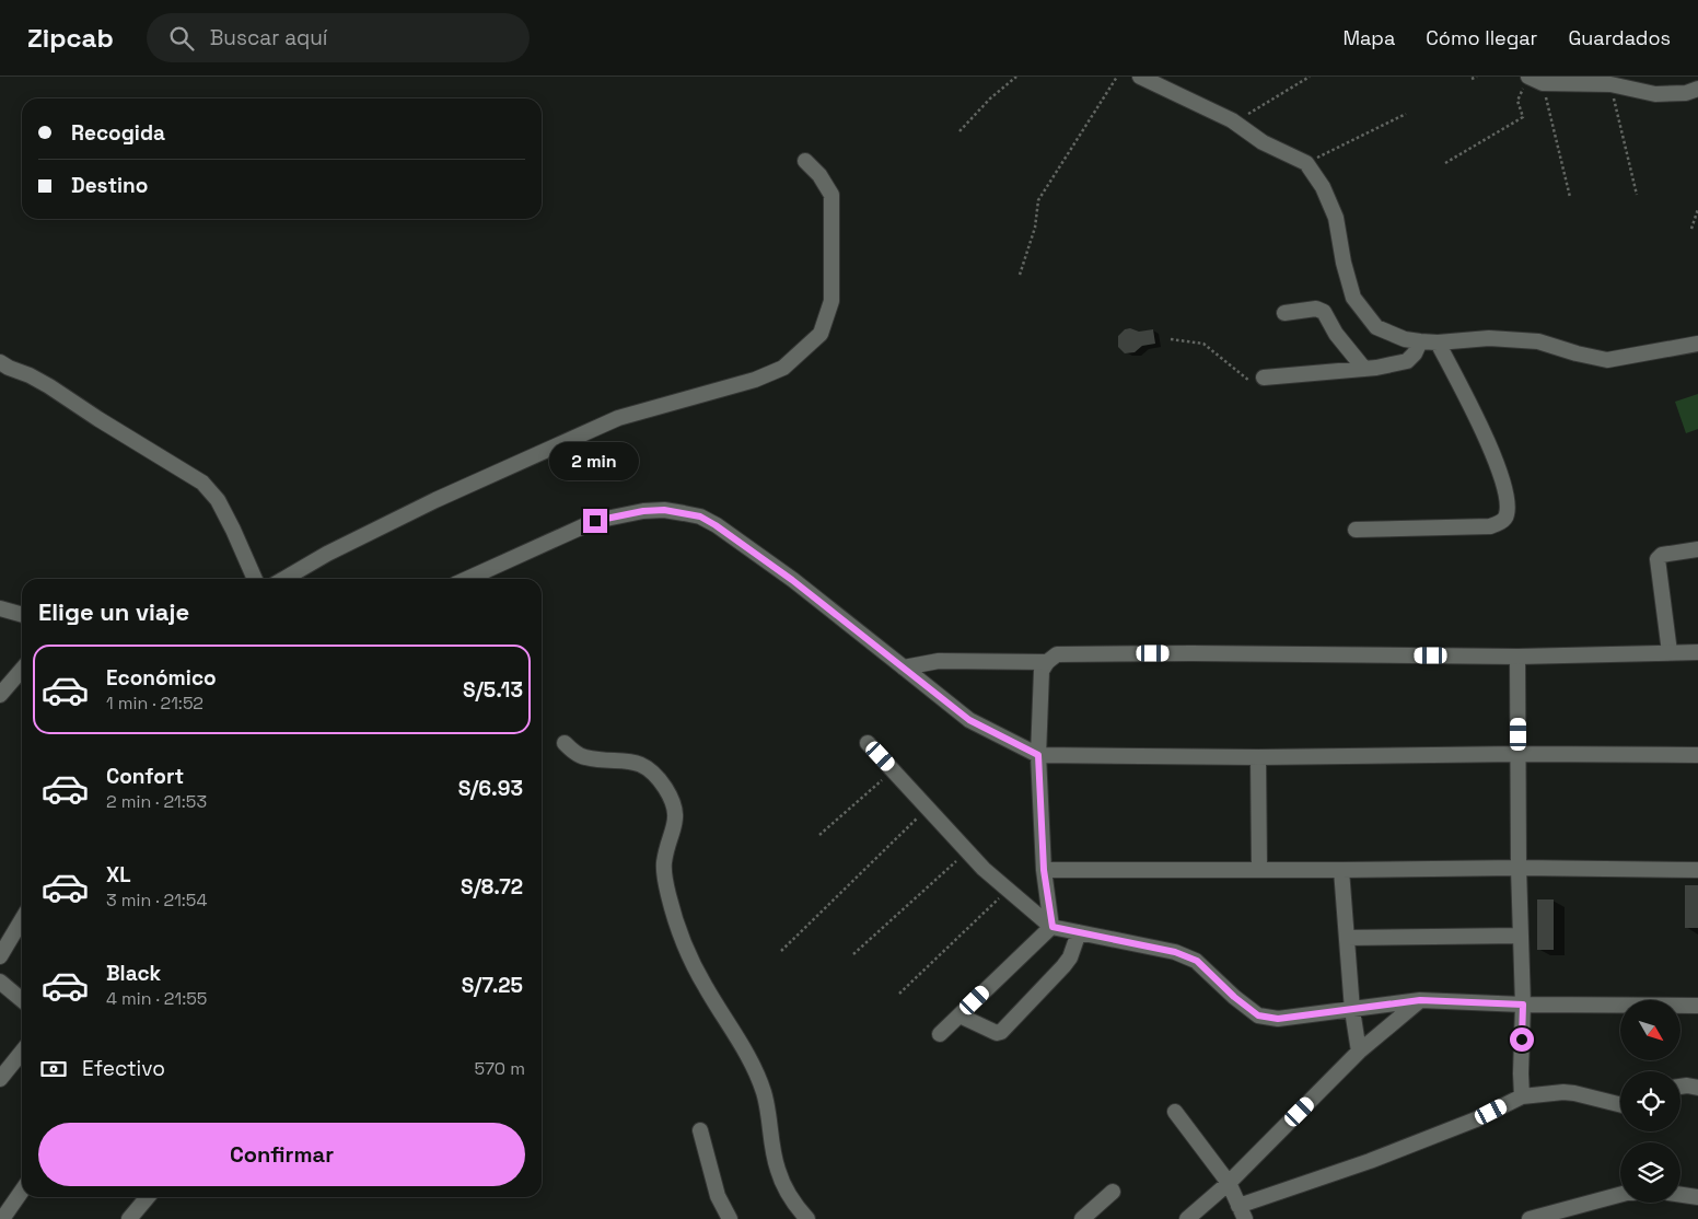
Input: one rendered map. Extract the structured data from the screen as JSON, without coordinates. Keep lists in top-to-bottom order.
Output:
{
  "north": "bottom right",
  "page": {
    "header": "Zipcab",
    "search": "Buscar aquí",
    "nav": ["Mapa", "Cómo llegar", "Guardados"],
    "banner": ["Recogida", "Destino"],
    "bubble": "2 min",
    "heading": "Elige un viaje",
    "list": [
      {
        "name": "Económico",
        "note": "1 min · 21:52",
        "value": "S/5.13"
      },
      {
        "name": "Confort",
        "note": "2 min · 21:53",
        "value": "S/6.93"
      },
      {
        "name": "XL",
        "note": "3 min · 21:54",
        "value": "S/8.72"
      },
      {
        "name": "Black",
        "note": "4 min · 21:55",
        "value": "S/7.25"
      }
    ],
    "pay": ["Efectivo", "570 m"],
    "buttons": "Confirmar"
  }
}
